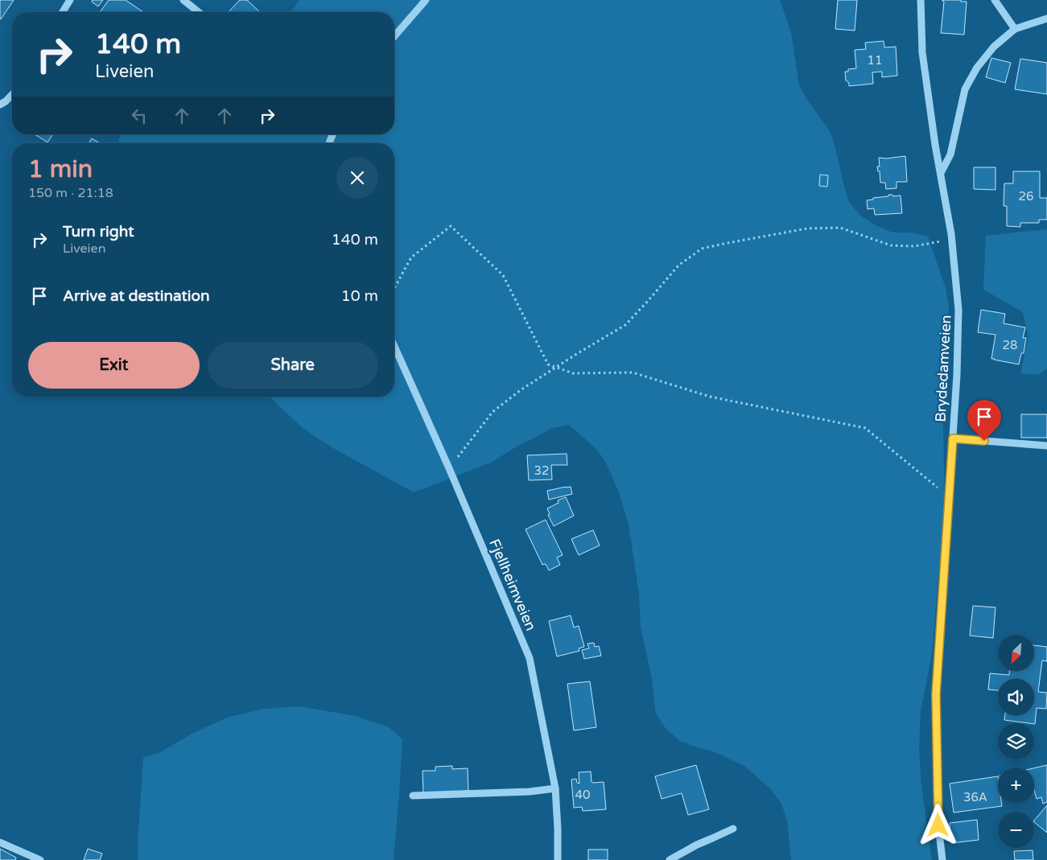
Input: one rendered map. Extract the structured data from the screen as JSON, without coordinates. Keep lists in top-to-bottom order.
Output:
{
  "streets": {
    "street": ["Brydedamveien", "Fjellheimveien"]
  },
  "house_numbers": [
    "11",
    "26",
    "28",
    "32",
    "40",
    "36A"
  ],
  "north": "bottom left",
  "page": {
    "turn": ["140 m", "Liveien"],
    "heading": ["1 min", "150 m · 21:18"],
    "list": [
      {
        "name": "Turn right",
        "note": "Liveien",
        "value": "140 m"
      },
      {
        "name": "Arrive at destination",
        "value": "10 m"
      }
    ],
    "buttons": ["Exit", "Share"],
    "map_buttons": ["+", "−"]
  }
}
